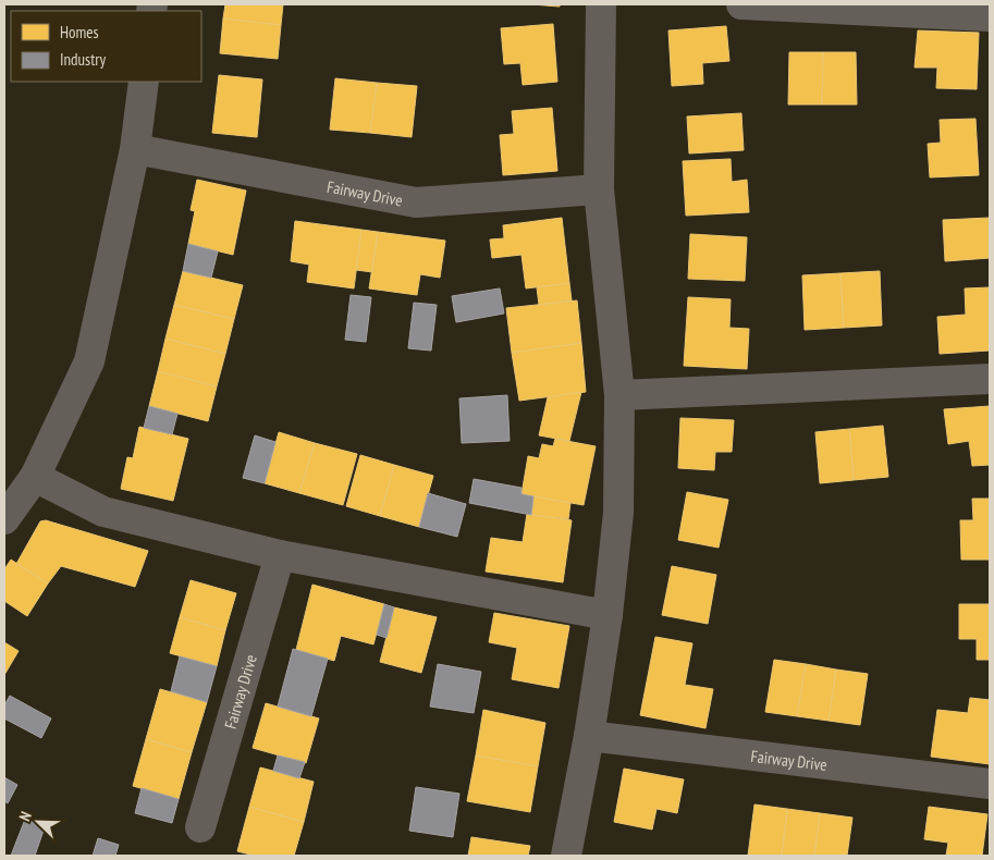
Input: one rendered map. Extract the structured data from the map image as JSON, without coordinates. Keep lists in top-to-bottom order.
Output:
{
  "streets": {
    "street": ["Fairway Drive"]
  },
  "legend": ["Homes", "Industry"],
  "north": "top left"
}
